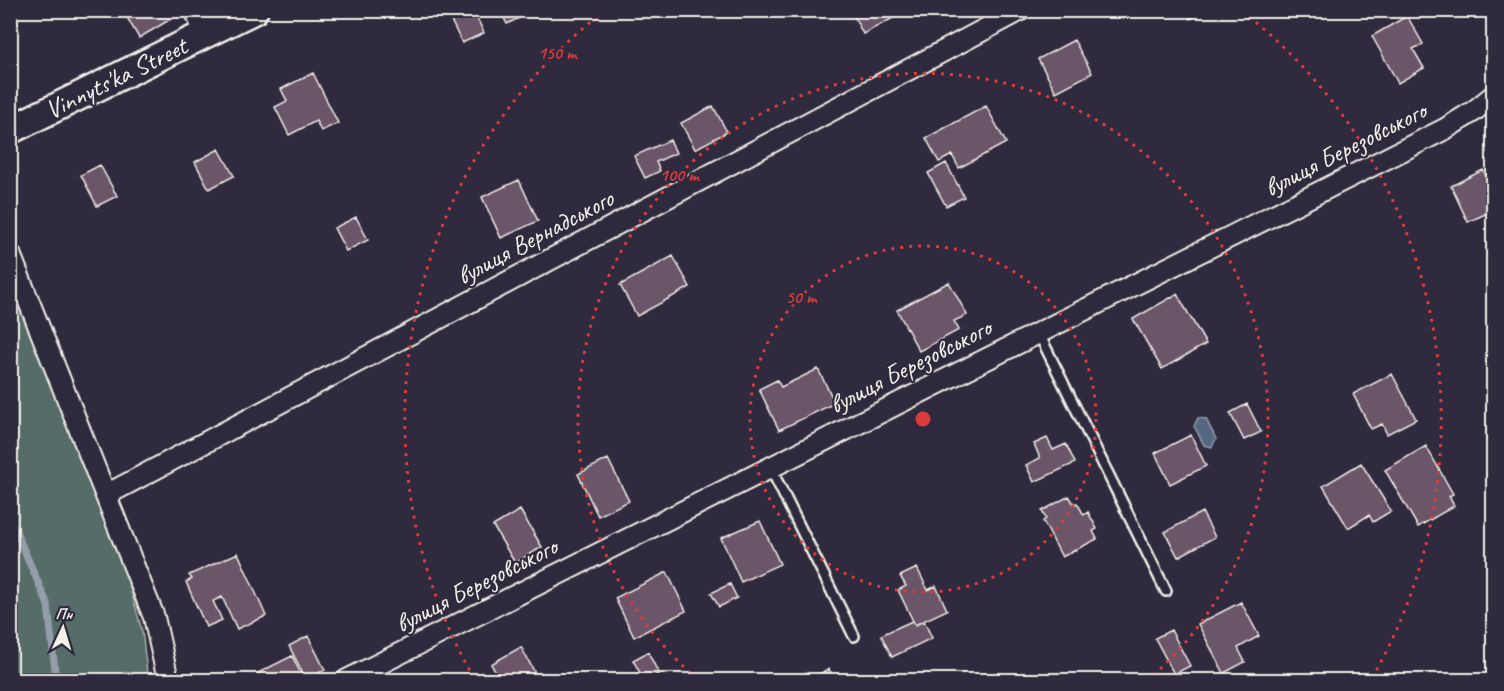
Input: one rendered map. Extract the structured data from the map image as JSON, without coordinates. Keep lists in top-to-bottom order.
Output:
{
  "streets": {
    "street": ["Vinnyts'ka Street", "вулиця Березовського", "вулиця Вернадського"]
  },
  "north": "top",
  "rings": ["150 m", "100 m", "50 m"]
}
